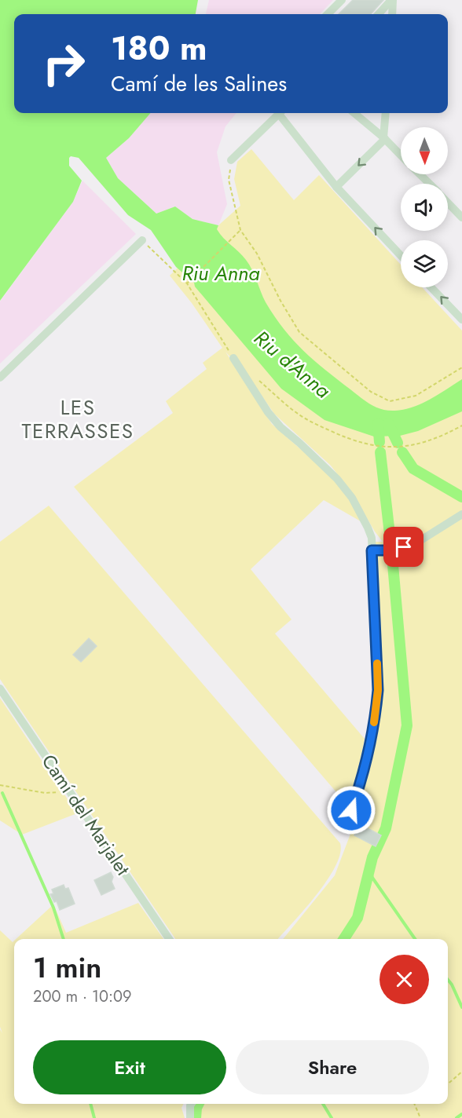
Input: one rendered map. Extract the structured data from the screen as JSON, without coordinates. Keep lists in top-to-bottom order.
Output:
{
  "streets": {
    "street": ["Camí del Marjalet"]
  },
  "districts": ["LES TERRASSES"],
  "water": ["Riu Anna", "Riu d'Anna"],
  "north": "bottom",
  "page": {
    "turn": ["180 m", "Camí de les Salines"],
    "heading": ["1 min", "200 m · 10:09"],
    "buttons": ["Exit", "Share"]
  }
}
